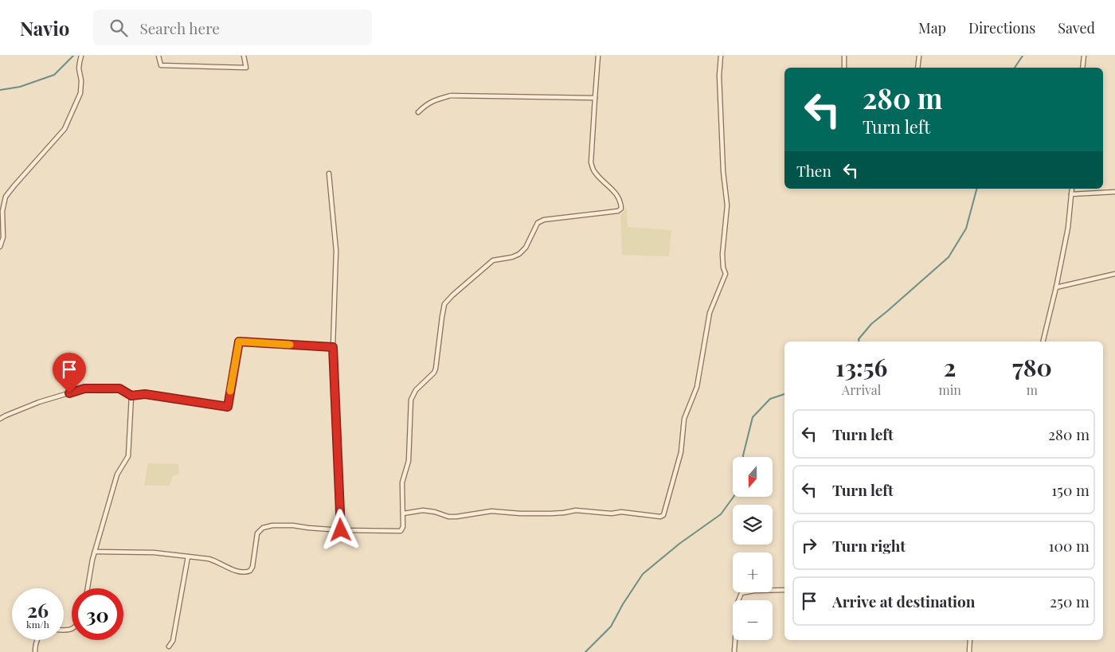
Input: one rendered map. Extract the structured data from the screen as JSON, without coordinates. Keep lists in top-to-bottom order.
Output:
{
  "north": "bottom",
  "page": {
    "header": "Navio",
    "search": "Search here",
    "nav": ["Map", "Directions", "Saved"],
    "turn": ["280 m", "Turn left"],
    "then": "Then",
    "eta": [
      "13:56",
      "Arrival",
      "2",
      "min",
      "780",
      "m"
    ],
    "list": [
      {
        "name": "Turn left",
        "value": "280 m"
      },
      {
        "name": "Turn left",
        "value": "150 m"
      },
      {
        "name": "Turn right",
        "value": "100 m"
      },
      {
        "name": "Arrive at destination",
        "value": "250 m"
      }
    ],
    "map_buttons": ["+", "−"],
    "speed": "26 km/h",
    "limit": "30"
  }
}
